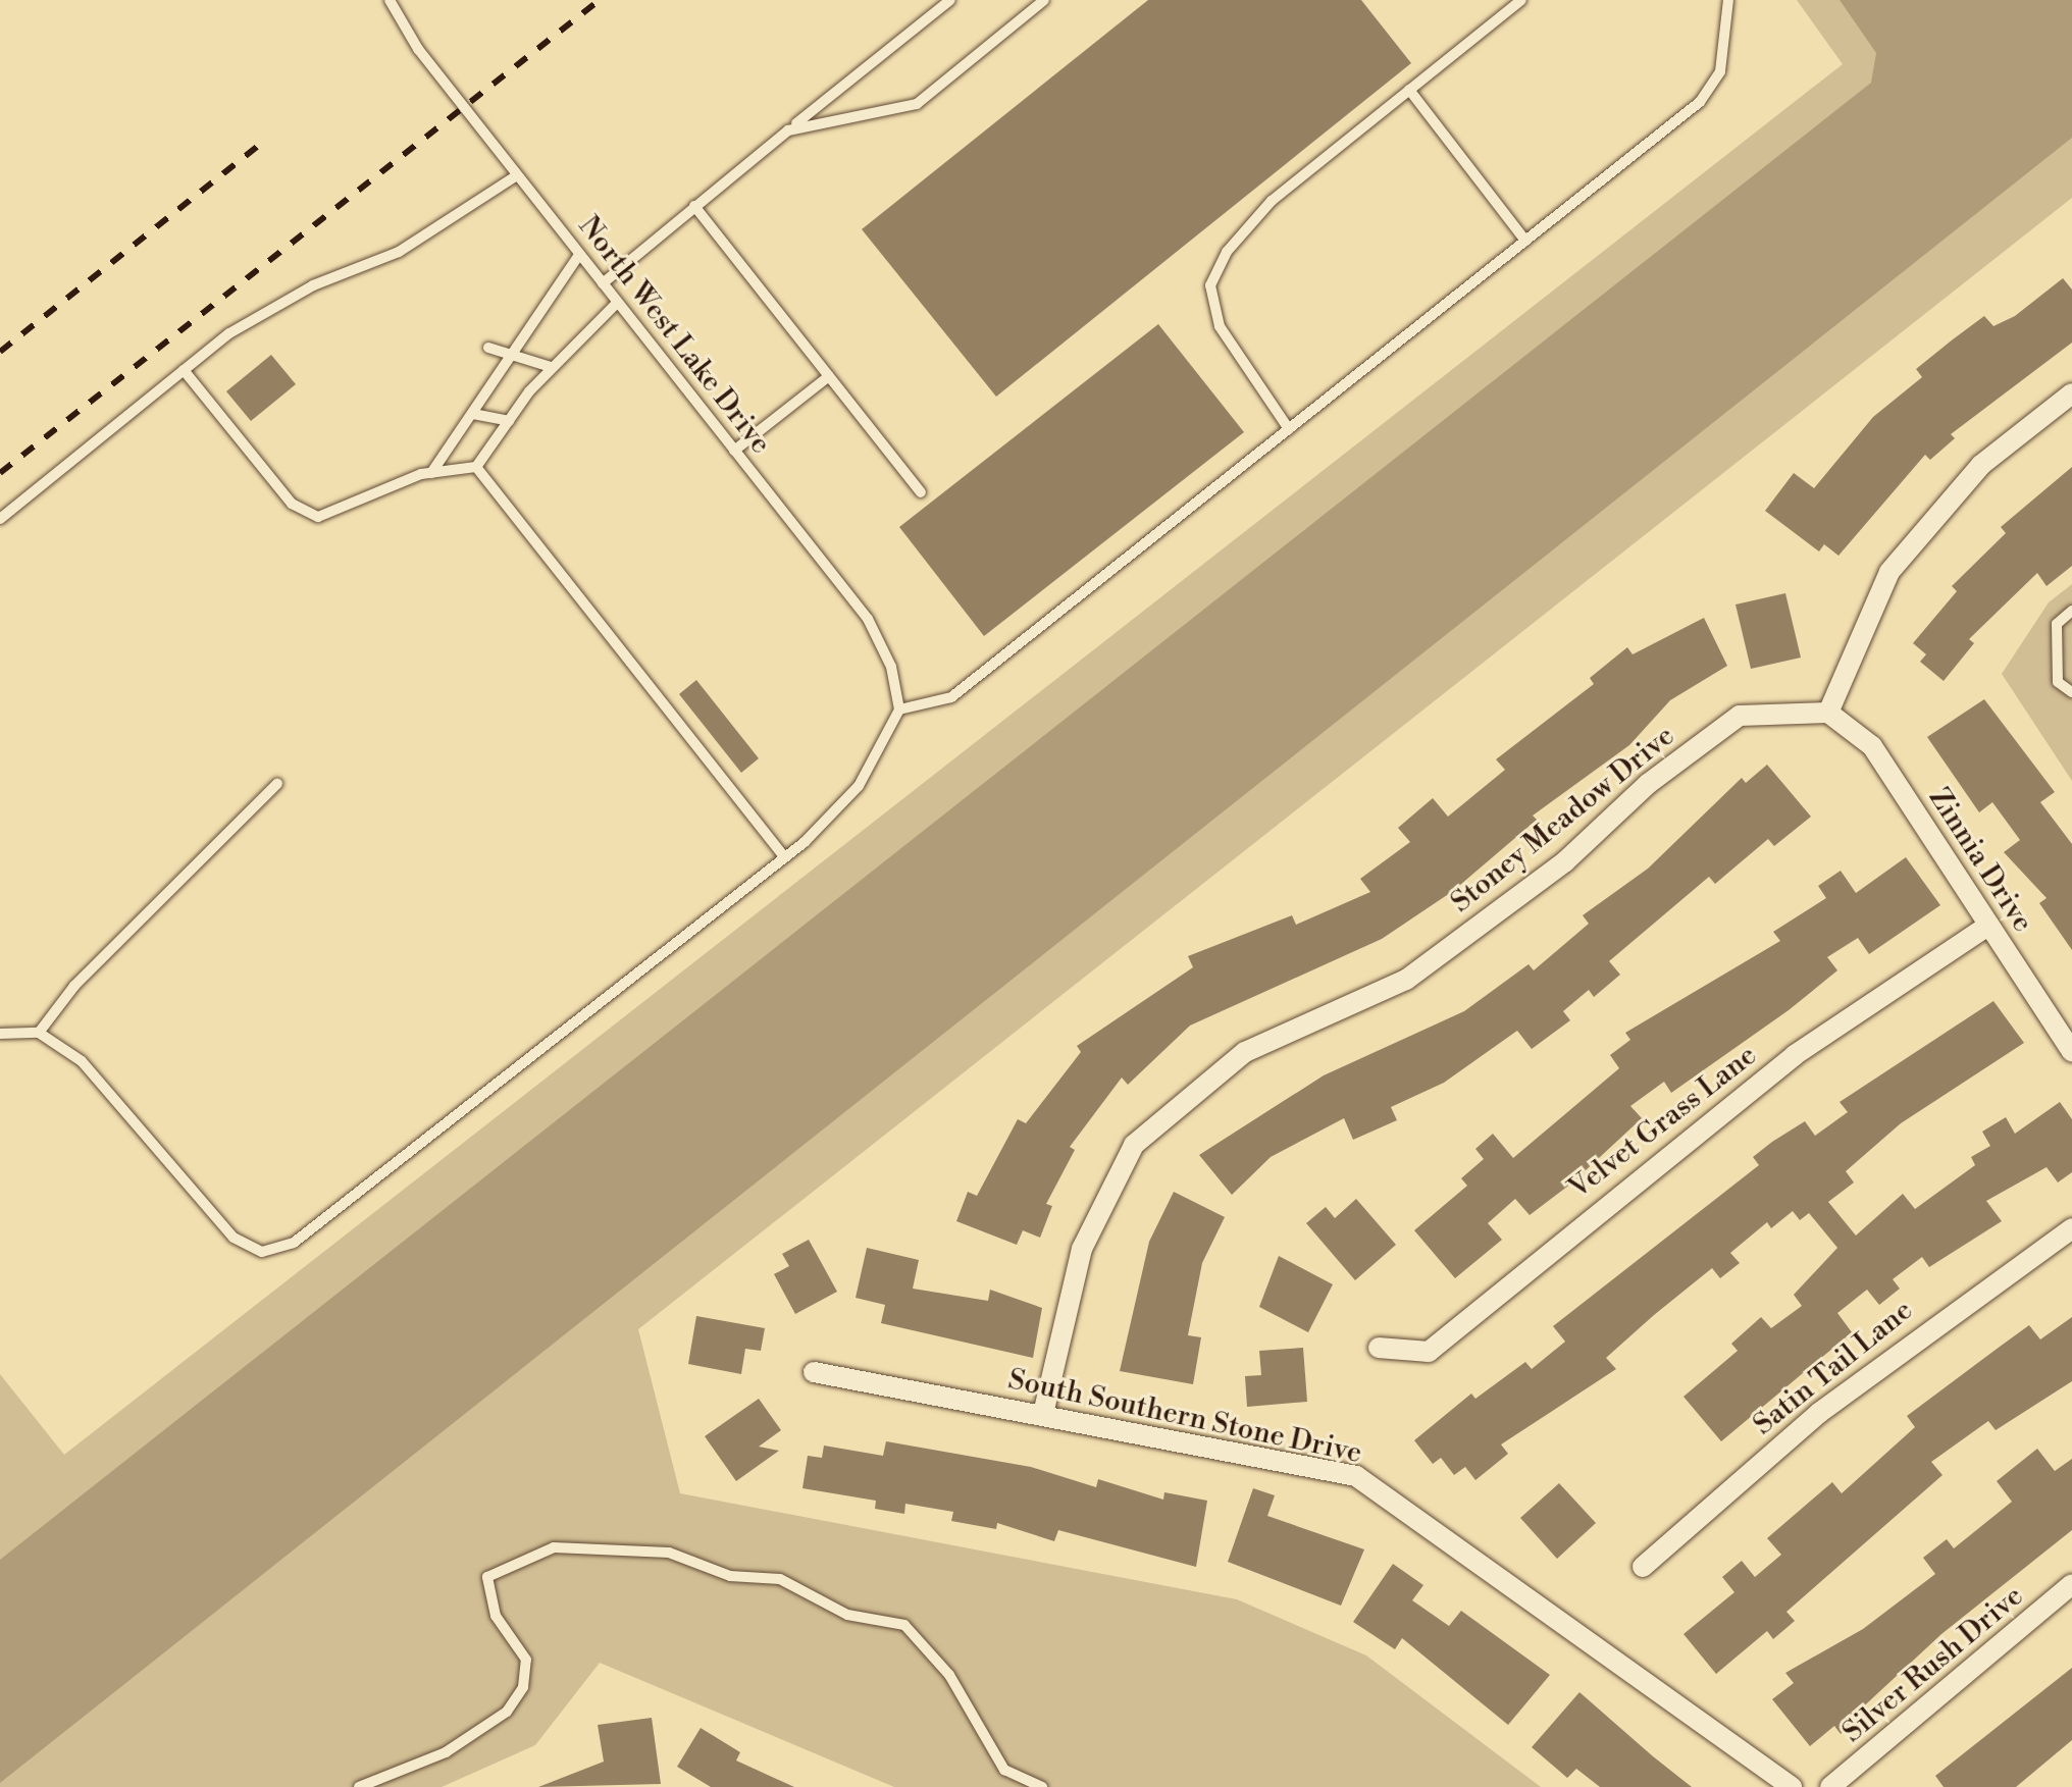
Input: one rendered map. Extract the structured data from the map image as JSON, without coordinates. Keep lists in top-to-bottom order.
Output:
{
  "streets": {
    "street": [
      "Stoney Meadow Drive",
      "Zinnia Drive",
      "Velvet Grass Lane",
      "Satin Tail Lane",
      "South Southern Stone Drive",
      "Silver Rush Drive"
    ],
    "lane": ["North West Lake Drive"]
  },
  "crossings": [
    ["Stoney Meadow Drive", "Zinnia Drive"],
    ["Stoney Meadow Drive", "South Southern Stone Drive"],
    ["Zinnia Drive", "Velvet Grass Lane"]
  ]
}
